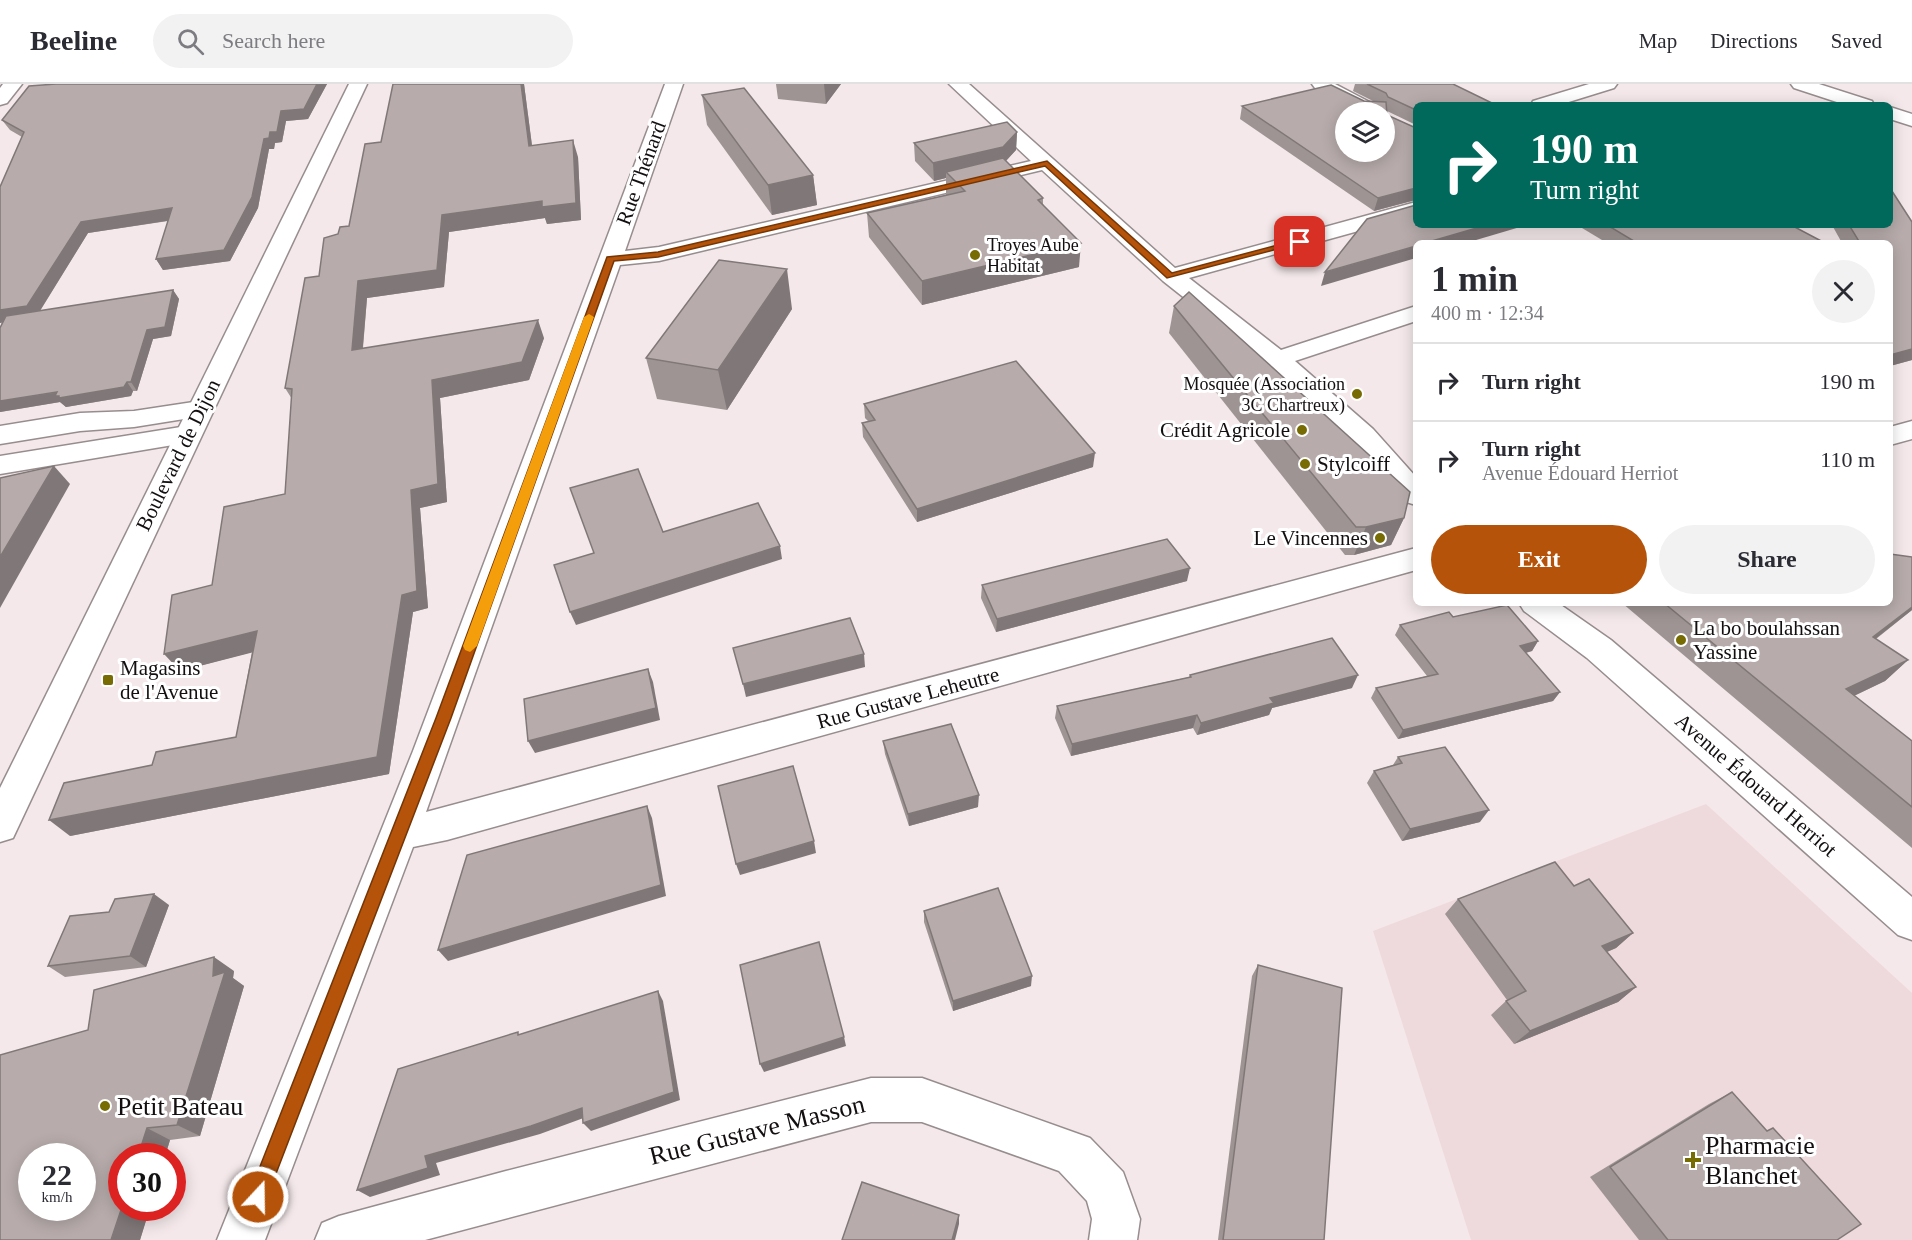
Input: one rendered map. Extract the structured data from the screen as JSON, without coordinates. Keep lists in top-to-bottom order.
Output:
{
  "streets": {
    "street": [
      "Rue Thénard",
      "Boulevard de Dijon",
      "Rue Gustave Leheutre",
      "Avenue Édouard Herriot",
      "Rue Gustave Masson"
    ]
  },
  "crossings": [
    ["Rue Thénard", "Rue Gustave Leheutre"]
  ],
  "places": {
    "other": [
      "Troyes Aube Habitat",
      "Mosquée (Association 3C Chartreux)",
      "Crédit Agricole",
      "Stylcoiff",
      "Le Vincennes",
      "La bo boulahssan Yassine",
      "Petit Bateau"
    ],
    "transit": ["Magasins de l'Avenue"],
    "health": ["Pharmacie Blanchet"]
  },
  "page": {
    "header": "Beeline",
    "search": "Search here",
    "nav": ["Map", "Directions", "Saved"],
    "turn": ["190 m", "Turn right"],
    "heading": ["1 min", "400 m · 12:34"],
    "list": [
      {
        "name": "Turn right",
        "value": "190 m"
      },
      {
        "name": "Turn right",
        "note": "Avenue Édouard Herriot",
        "value": "110 m"
      }
    ],
    "buttons": ["Exit", "Share"],
    "speed": "22 km/h",
    "limit": "30"
  }
}
